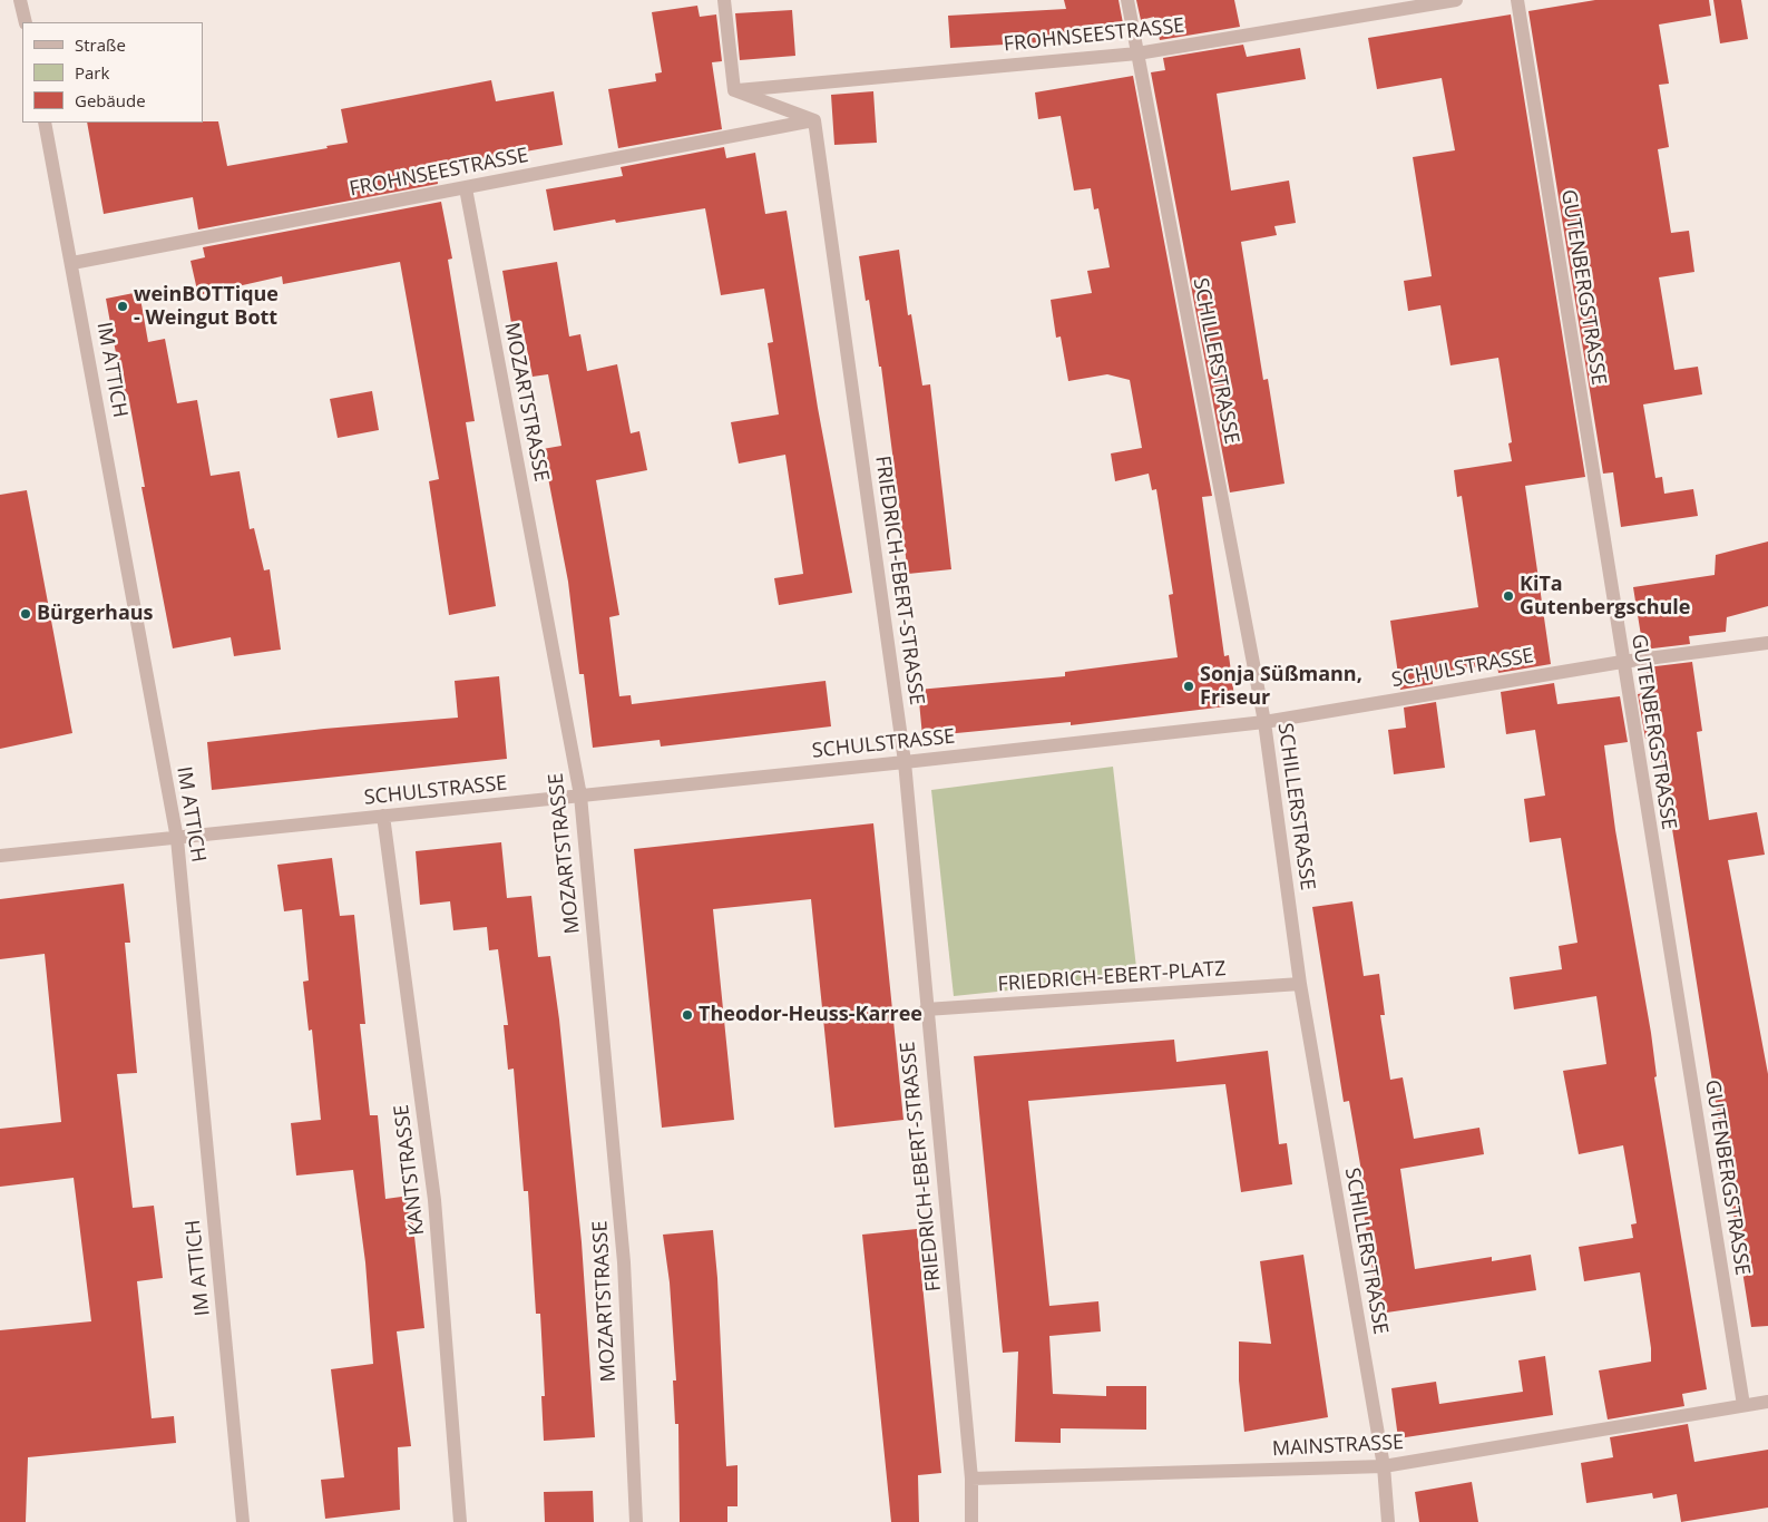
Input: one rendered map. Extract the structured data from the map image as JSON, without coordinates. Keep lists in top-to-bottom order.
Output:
{
  "streets": {
    "street": [
      "FROHNSEESTRASSE",
      "GUTENBERGSTRASSE",
      "SCHILLERSTRASSE",
      "IM ATTICH",
      "MOZARTSTRASSE",
      "FRIEDRICH-EBERT-STRASSE",
      "SCHULSTRASSE",
      "FRIEDRICH-EBERT-PLATZ",
      "KANTSTRASSE",
      "MAINSTRASSE"
    ]
  },
  "crossings": [
    ["FROHNSEESTRASSE", "SCHILLERSTRASSE"],
    ["FROHNSEESTRASSE", "IM ATTICH"],
    ["FROHNSEESTRASSE", "MOZARTSTRASSE"],
    ["FROHNSEESTRASSE", "FRIEDRICH-EBERT-STRASSE"],
    ["GUTENBERGSTRASSE", "SCHULSTRASSE"],
    ["GUTENBERGSTRASSE", "MAINSTRASSE"],
    ["SCHILLERSTRASSE", "SCHULSTRASSE"],
    ["SCHILLERSTRASSE", "FRIEDRICH-EBERT-PLATZ"],
    ["SCHILLERSTRASSE", "MAINSTRASSE"],
    ["IM ATTICH", "SCHULSTRASSE"],
    ["MOZARTSTRASSE", "SCHULSTRASSE"],
    ["FRIEDRICH-EBERT-STRASSE", "SCHULSTRASSE"],
    ["FRIEDRICH-EBERT-STRASSE", "FRIEDRICH-EBERT-PLATZ"],
    ["FRIEDRICH-EBERT-STRASSE", "MAINSTRASSE"],
    ["SCHULSTRASSE", "KANTSTRASSE"]
  ],
  "places": [
    "weinBOTTique - Weingut Bott",
    "KiTa Gutenbergschule",
    "Bürgerhaus",
    "Sonja Süßmann, Friseur",
    "Theodor-Heuss-Karree"
  ],
  "legend": ["Straße", "Park", "Gebäude"]
}
